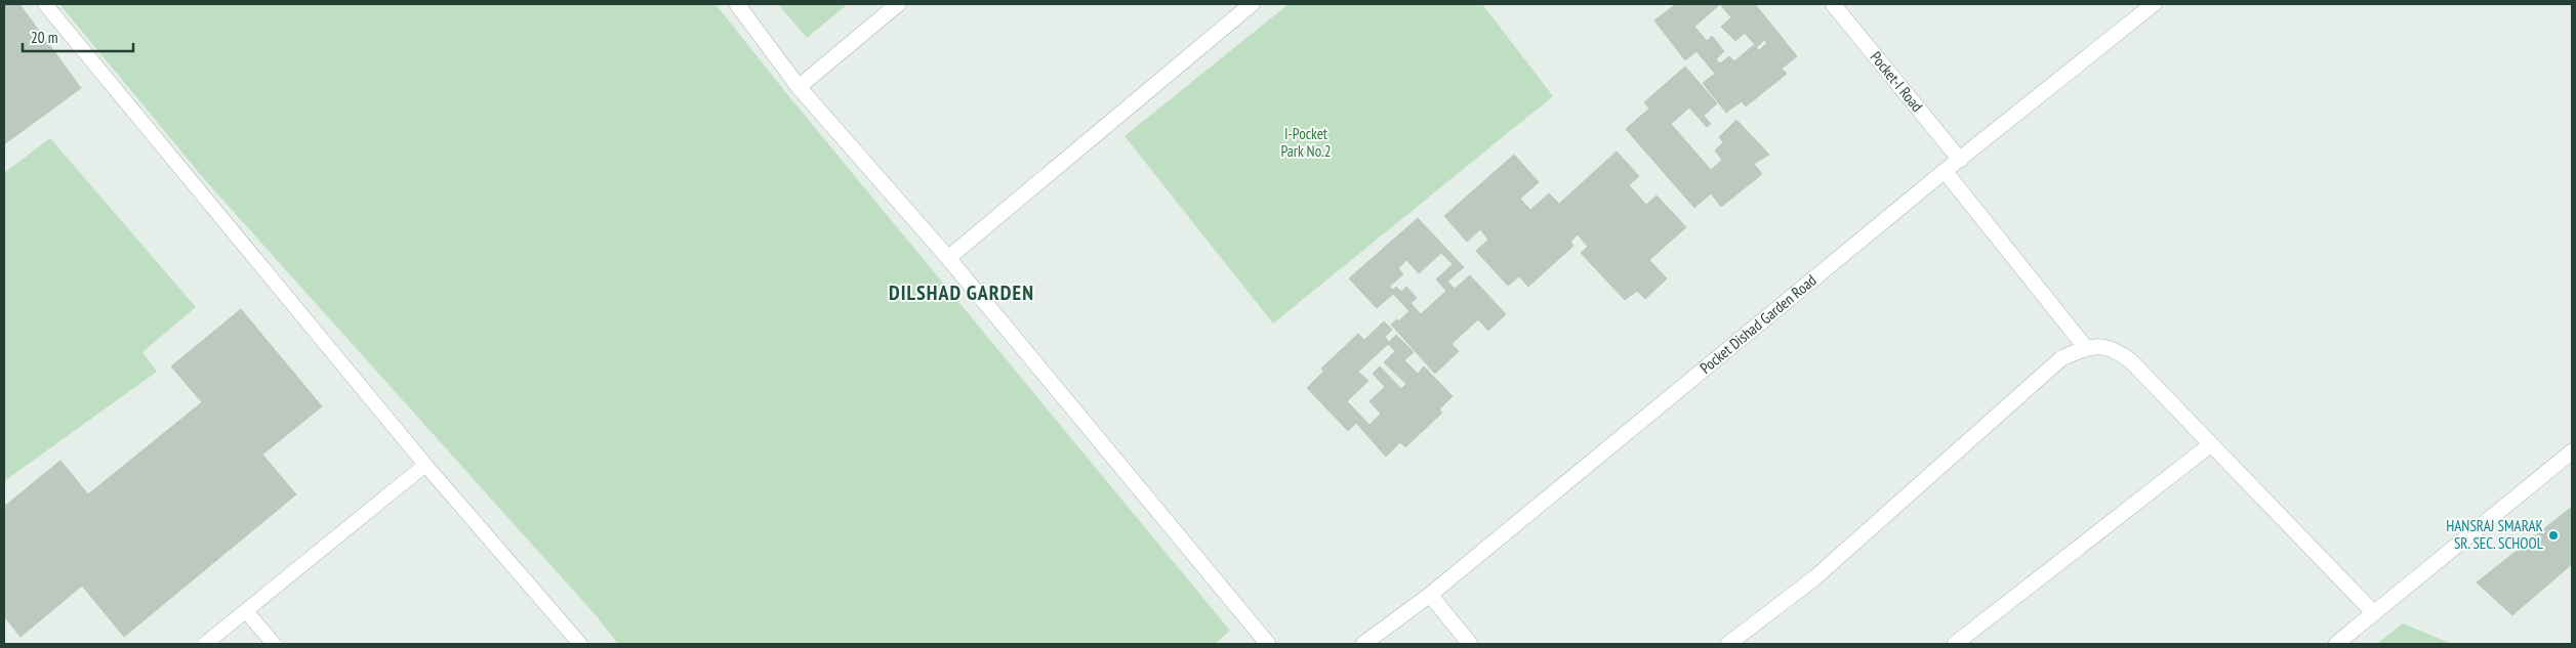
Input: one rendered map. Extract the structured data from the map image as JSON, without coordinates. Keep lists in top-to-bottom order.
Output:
{
  "streets": {
    "street": ["Pocket-I Road", "Pocket Dishad Garden Road"]
  },
  "crossings": [
    ["Pocket-I Road", "Pocket Dishad Garden Road"]
  ],
  "districts": ["DILSHAD GARDEN"],
  "parks": ["I-Pocket Park No.2"],
  "places": ["HANSRAJ SMARAK SR. SEC. SCHOOL"],
  "scale_bar": "20 m"
}
